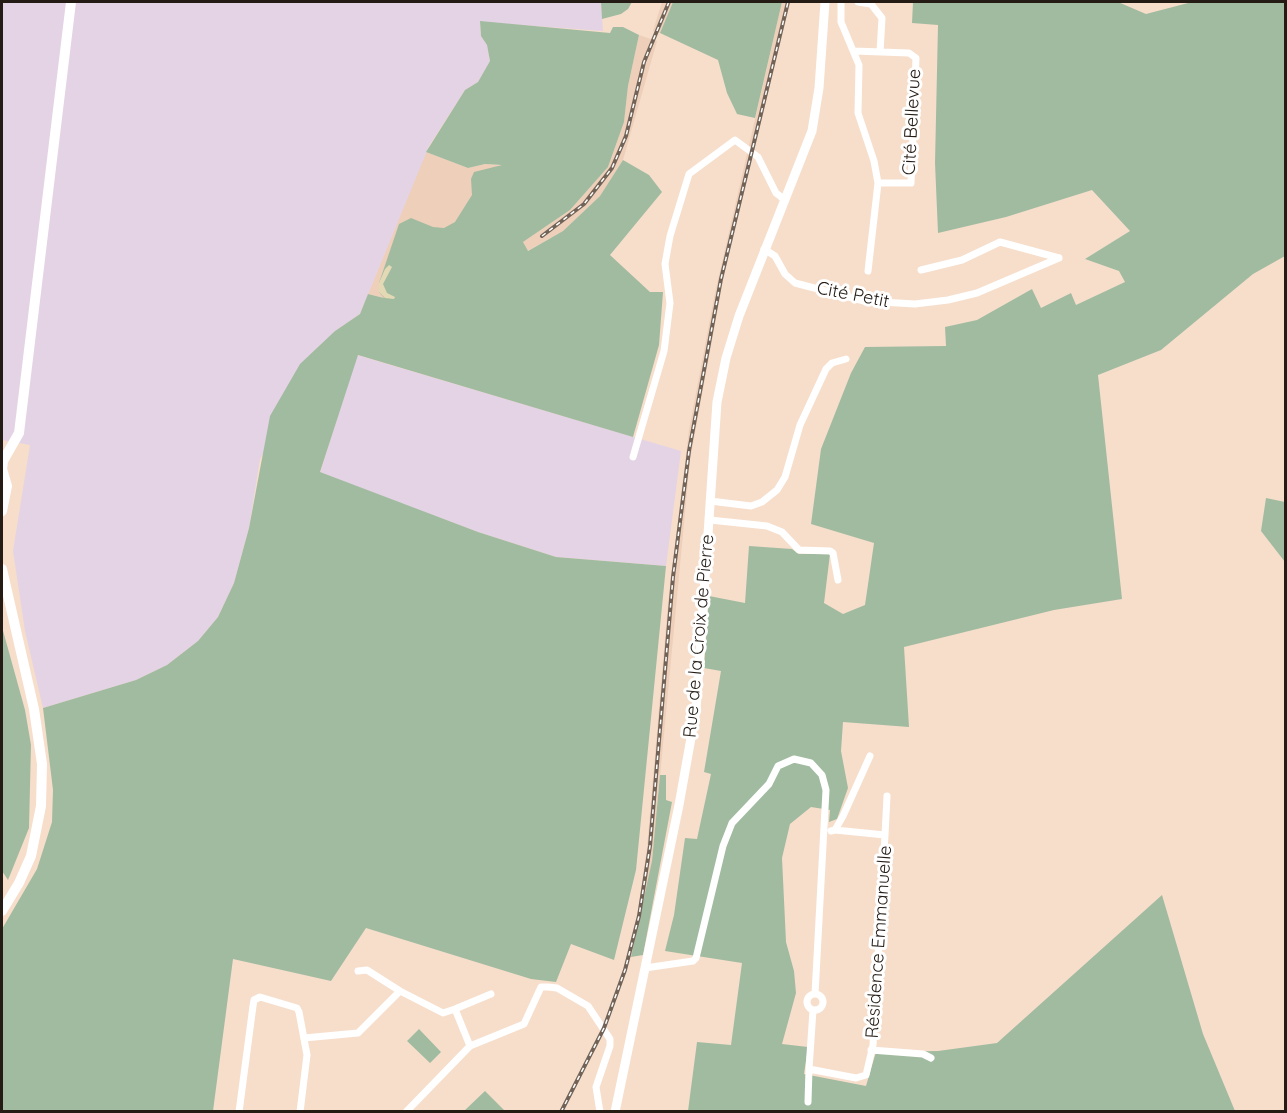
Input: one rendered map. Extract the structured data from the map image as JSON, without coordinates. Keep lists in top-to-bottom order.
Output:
{
  "streets": {
    "main road": ["Rue de la Croix de Pierre"],
    "street": ["Cité Bellevue", "Cité Petit", "Résidence Emmanuelle"]
  },
  "crossings": [
    ["Cité Petit", "Rue de la Croix de Pierre"]
  ]
}
